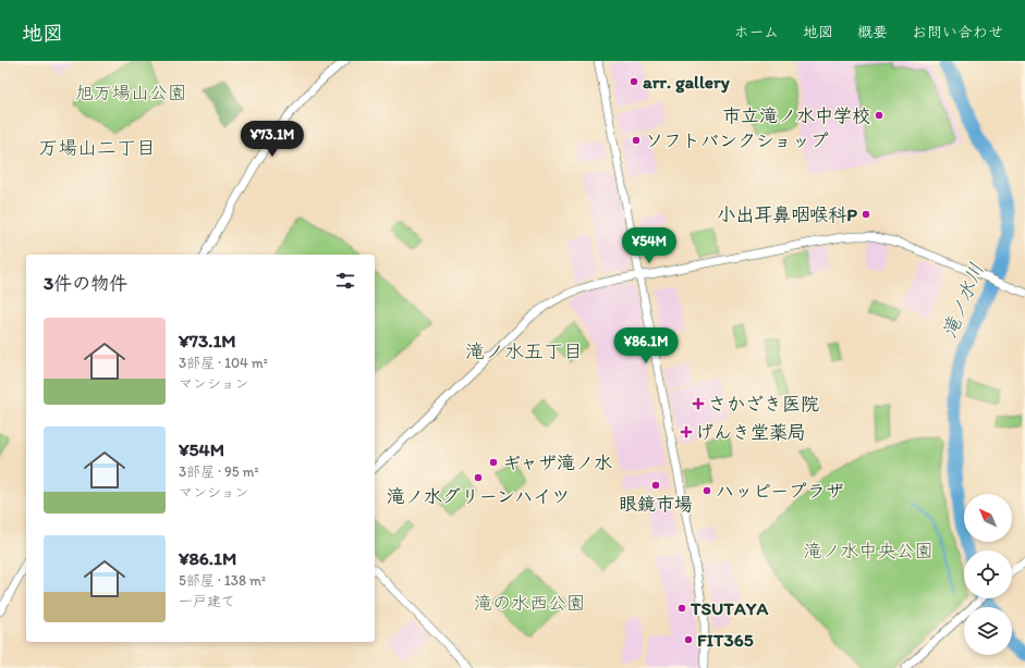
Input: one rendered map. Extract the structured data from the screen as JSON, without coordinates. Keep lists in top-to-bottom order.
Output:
{
  "districts": ["万場山二丁目", "滝ノ水五丁目"],
  "water": ["滝ノ水川"],
  "parks": ["旭万場山公園", "滝ノ水中央公園", "滝の水西公園"],
  "places": {
    "other": [
      "arr. gallery",
      "市立滝ノ水中学校",
      "ソフトバンクショップ",
      "小出耳鼻咽喉科P",
      "ギャザ滝ノ水",
      "滝ノ水グリーンハイツ",
      "眼鏡市場",
      "ハッピープラザ",
      "TSUTAYA",
      "FIT365"
    ],
    "health": ["さかざき医院", "げんき堂薬局"]
  },
  "north": "top left",
  "page": {
    "header": "地図",
    "nav": [
      "ホーム",
      "地図",
      "概要",
      "お問い合わせ"
    ],
    "price": ["¥73.1M", "¥54M", "¥86.1M"],
    "heading": "3件の物件",
    "list": [
      {
        "name": "¥73.1M",
        "note": "3部屋 · 104 m² · マンション"
      },
      {
        "name": "¥54M",
        "note": "3部屋 · 95 m² · マンション"
      },
      {
        "name": "¥86.1M",
        "note": "5部屋 · 138 m² · 一戸建て"
      }
    ]
  }
}
